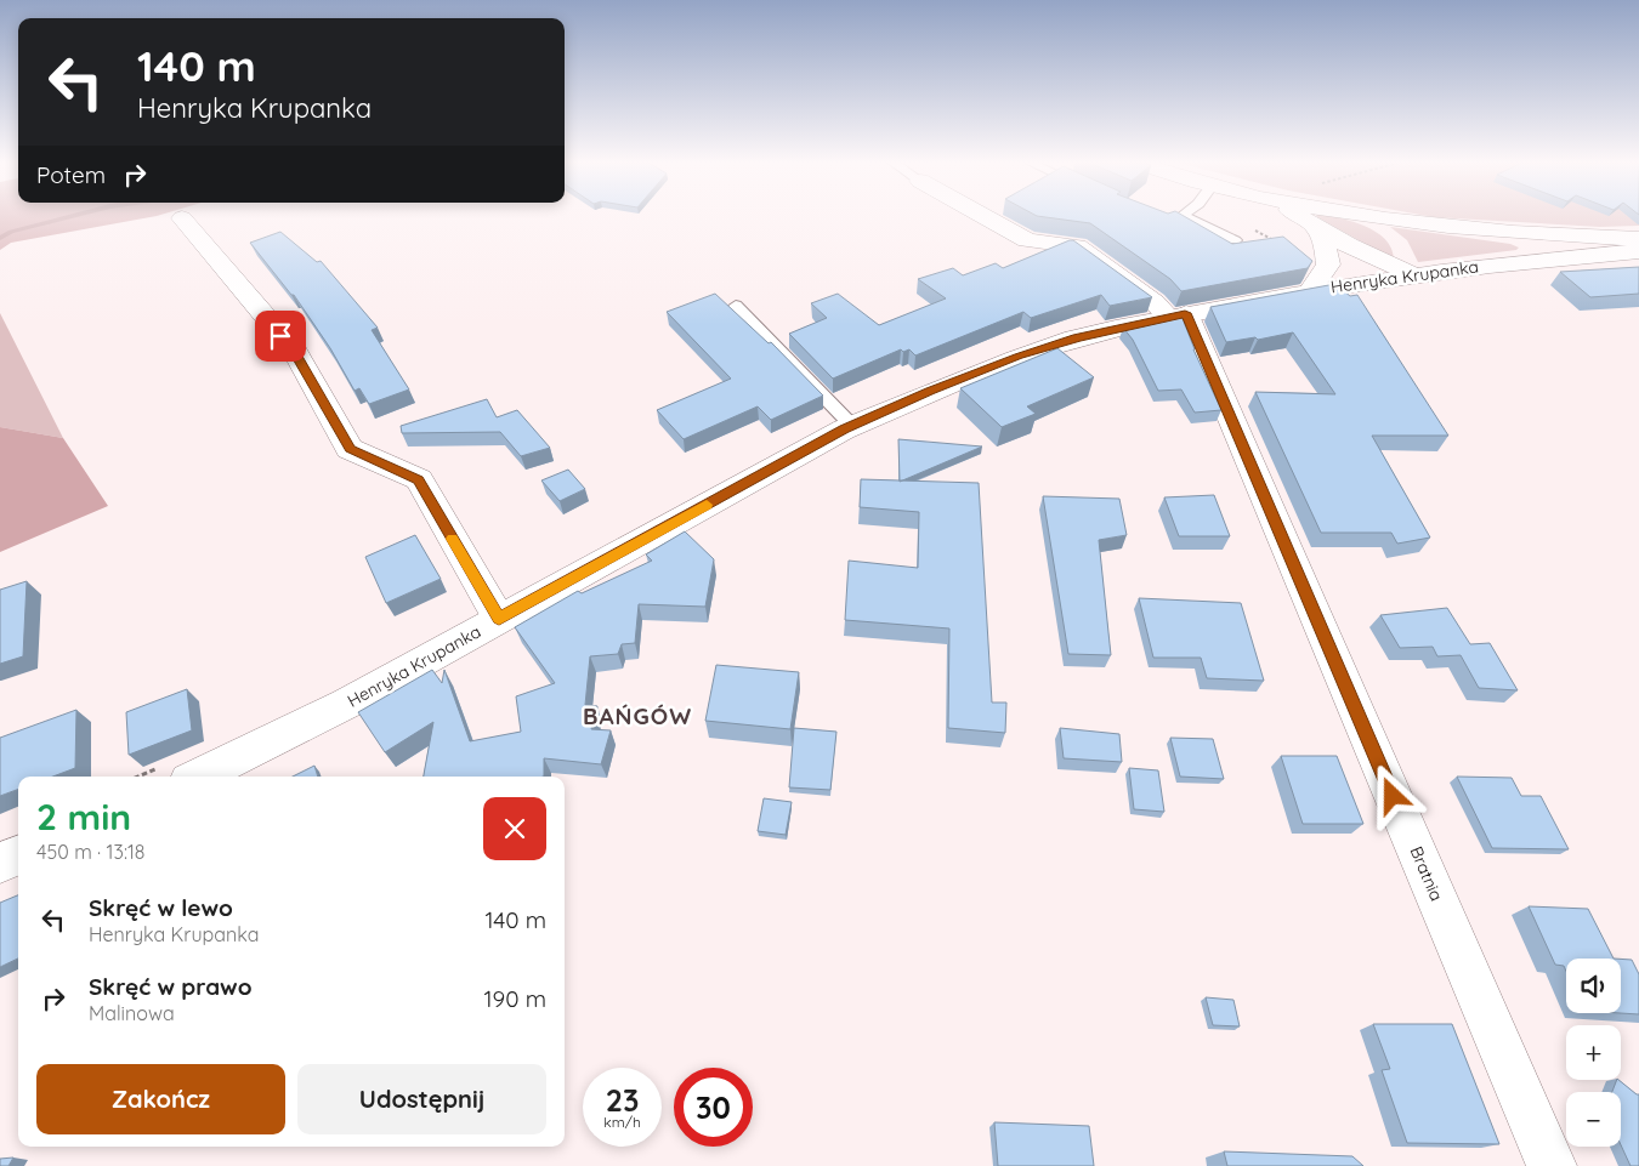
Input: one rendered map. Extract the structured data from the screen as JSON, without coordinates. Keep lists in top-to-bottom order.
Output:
{
  "streets": {
    "main road": ["Henryka Krupanka", "Bratnia"]
  },
  "crossings": [
    ["Henryka Krupanka", "Bratnia"]
  ],
  "districts": ["BAŃGÓW"],
  "page": {
    "turn": ["140 m", "Henryka Krupanka"],
    "then": "Potem",
    "heading": ["2 min", "450 m · 13:18"],
    "list": [
      {
        "name": "Skręć w lewo",
        "note": "Henryka Krupanka",
        "value": "140 m"
      },
      {
        "name": "Skręć w prawo",
        "note": "Malinowa",
        "value": "190 m"
      }
    ],
    "map_buttons": ["+", "−"],
    "buttons": ["Zakończ", "Udostępnij"],
    "speed": "23 km/h",
    "limit": "30"
  }
}
